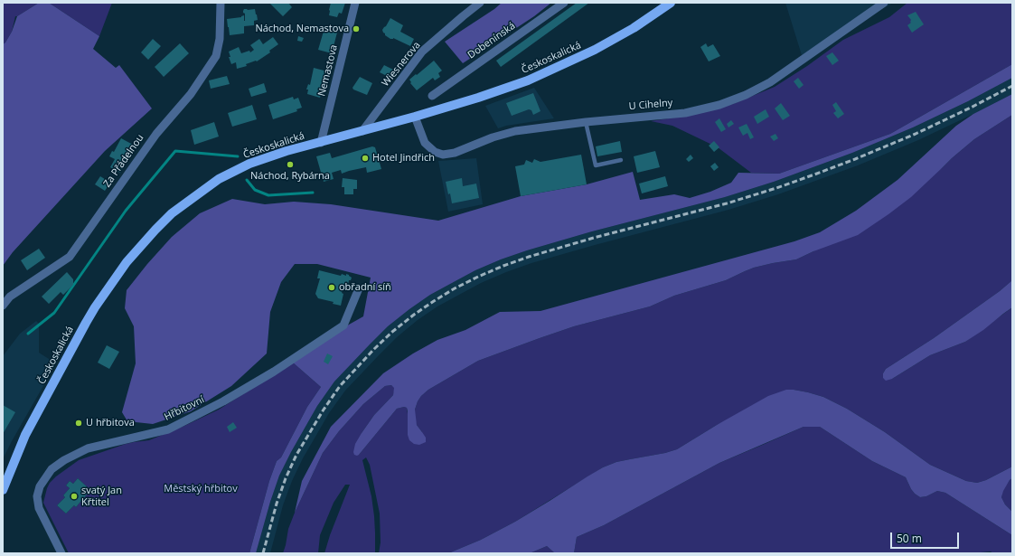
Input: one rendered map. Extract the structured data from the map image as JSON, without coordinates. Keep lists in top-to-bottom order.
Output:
{
  "streets": {
    "main road": ["Českoskalická"],
    "street": [
      "Dobenínská",
      "Wiesnerova",
      "Nemastova",
      "U Cihelny",
      "Za Přádelnou",
      "Hřbitovní"
    ]
  },
  "crossings": [
    ["Českoskalická", "Wiesnerova"],
    ["Českoskalická", "Nemastova"],
    ["Českoskalická", "U Cihelny"]
  ],
  "parks": ["Městský hřbitov"],
  "places": [
    "Náchod, Nemastova",
    "Hotel Jindřich",
    "Náchod, Rybárna",
    "obřadní síň",
    "U hřbitova",
    "svatý Jan Křtitel"
  ],
  "scale_bar": "50 m"
}
